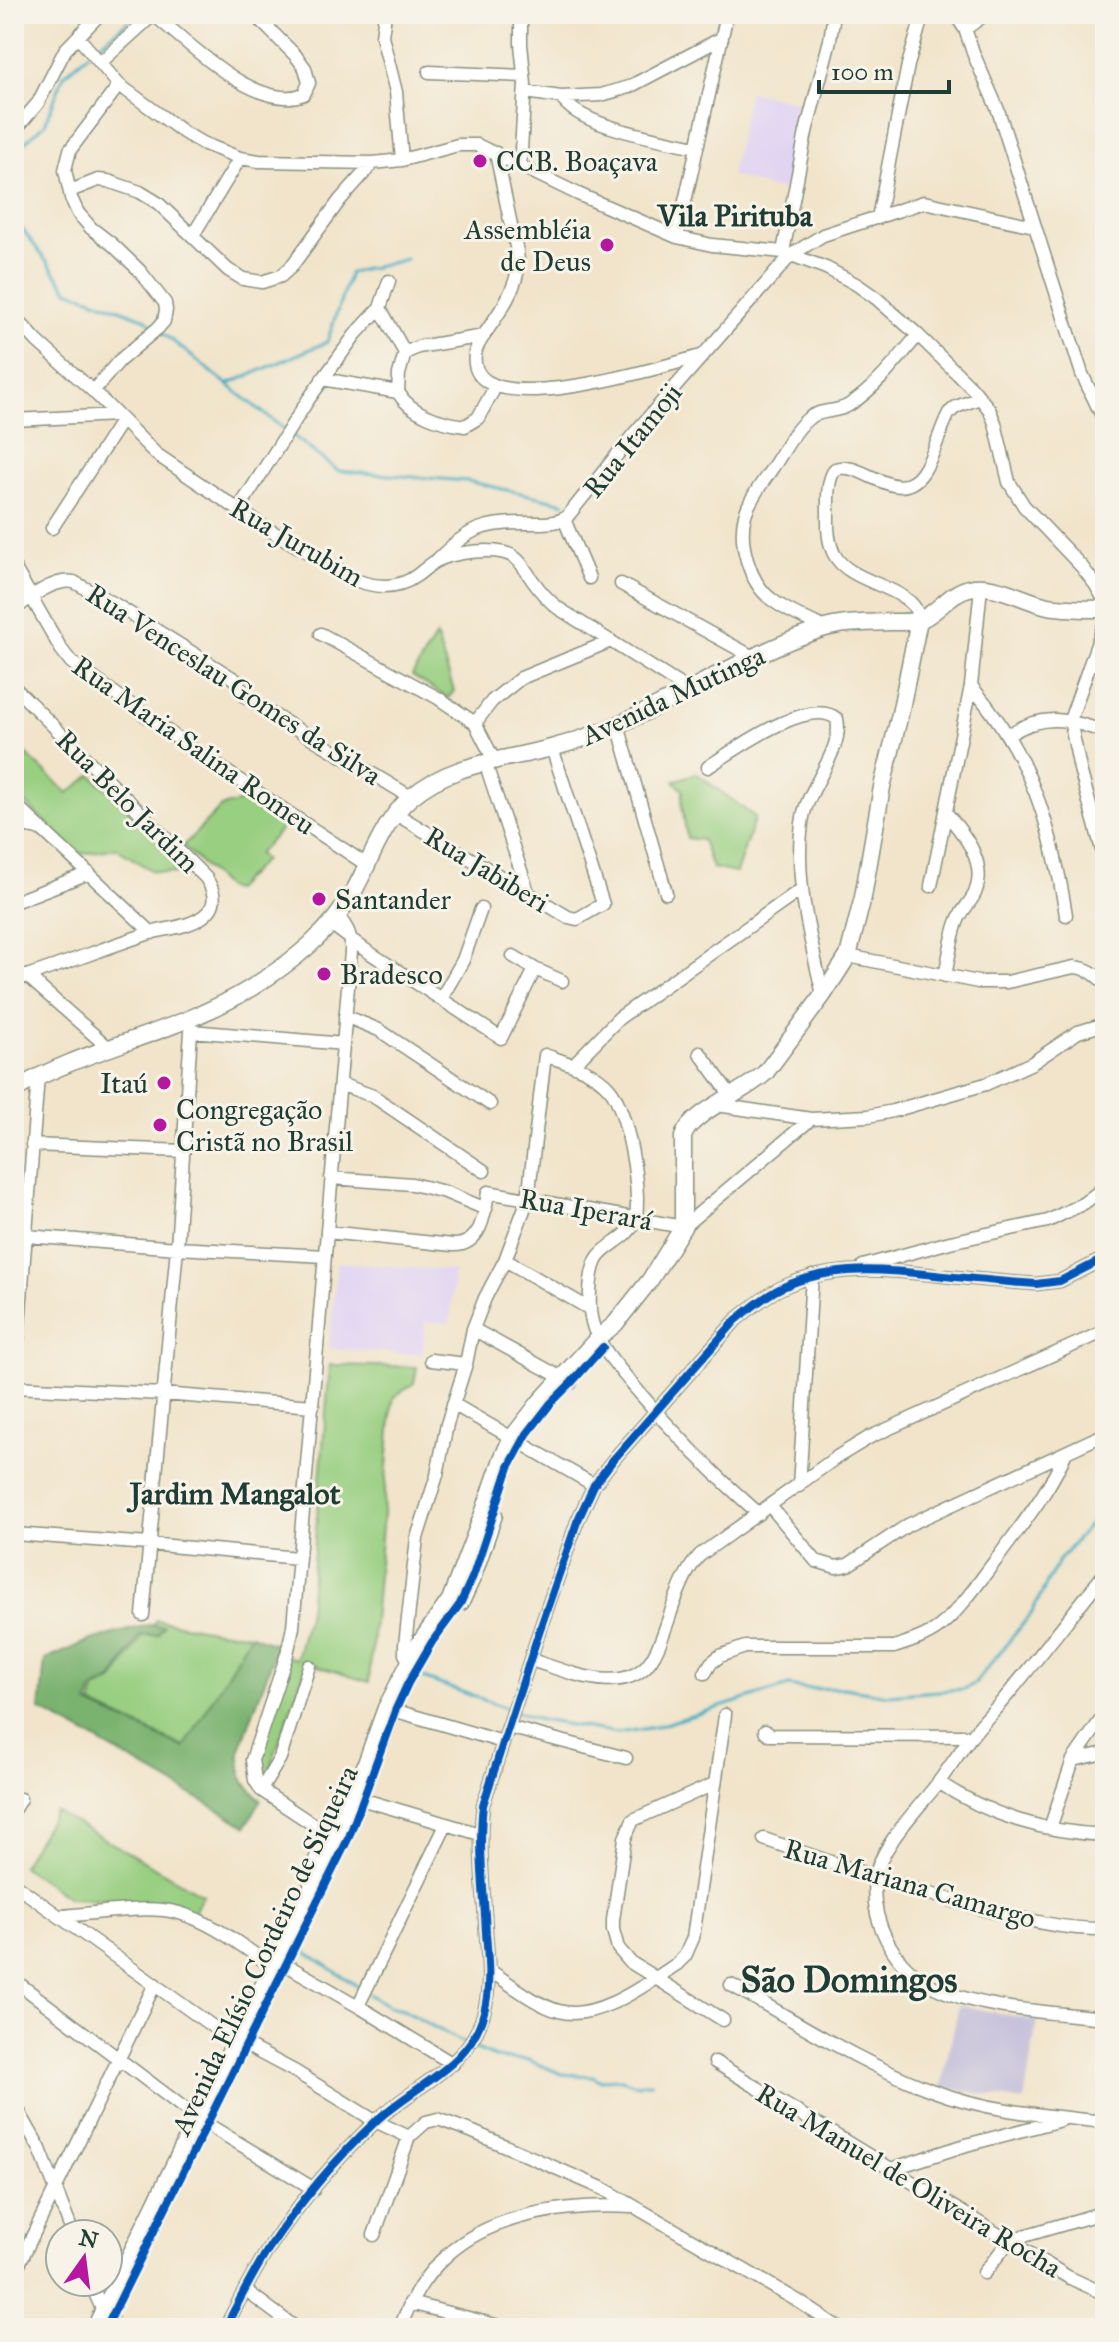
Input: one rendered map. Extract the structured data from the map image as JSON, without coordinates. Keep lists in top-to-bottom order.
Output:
{
  "streets": {
    "main road": ["Avenida Mutinga", "Avenida Elísio Cordeiro de Siqueira"],
    "street": [
      "Rua Itamoji",
      "Rua Jurubim",
      "Rua Venceslau Gomes da Silva",
      "Rua Maria Salina Romeu",
      "Rua Belo Jardim",
      "Rua Jabiberi",
      "Rua Iperará",
      "Rua Mariana Camargo",
      "Rua Manuel de Oliveira Rocha"
    ]
  },
  "crossings": [
    ["Rua Itamoji", "Rua Jurubim"],
    ["Rua Jurubim", "Avenida Mutinga"],
    ["Rua Venceslau Gomes da Silva", "Avenida Mutinga"],
    ["Rua Venceslau Gomes da Silva", "Rua Maria Salina Romeu"],
    ["Avenida Mutinga", "Rua Maria Salina Romeu"],
    ["Avenida Mutinga", "Rua Jabiberi"],
    ["Rua Iperará", "Avenida Elísio Cordeiro de Siqueira"]
  ],
  "districts": ["Vila Pirituba", "Jardim Mangalot", "São Domingos"],
  "places": [
    "CCB. Boaçava",
    "Assembléia de Deus",
    "Santander",
    "Bradesco",
    "Itaú",
    "Congregação Cristã no Brasil"
  ],
  "scale_bar": "100 m",
  "north": "top"
}
